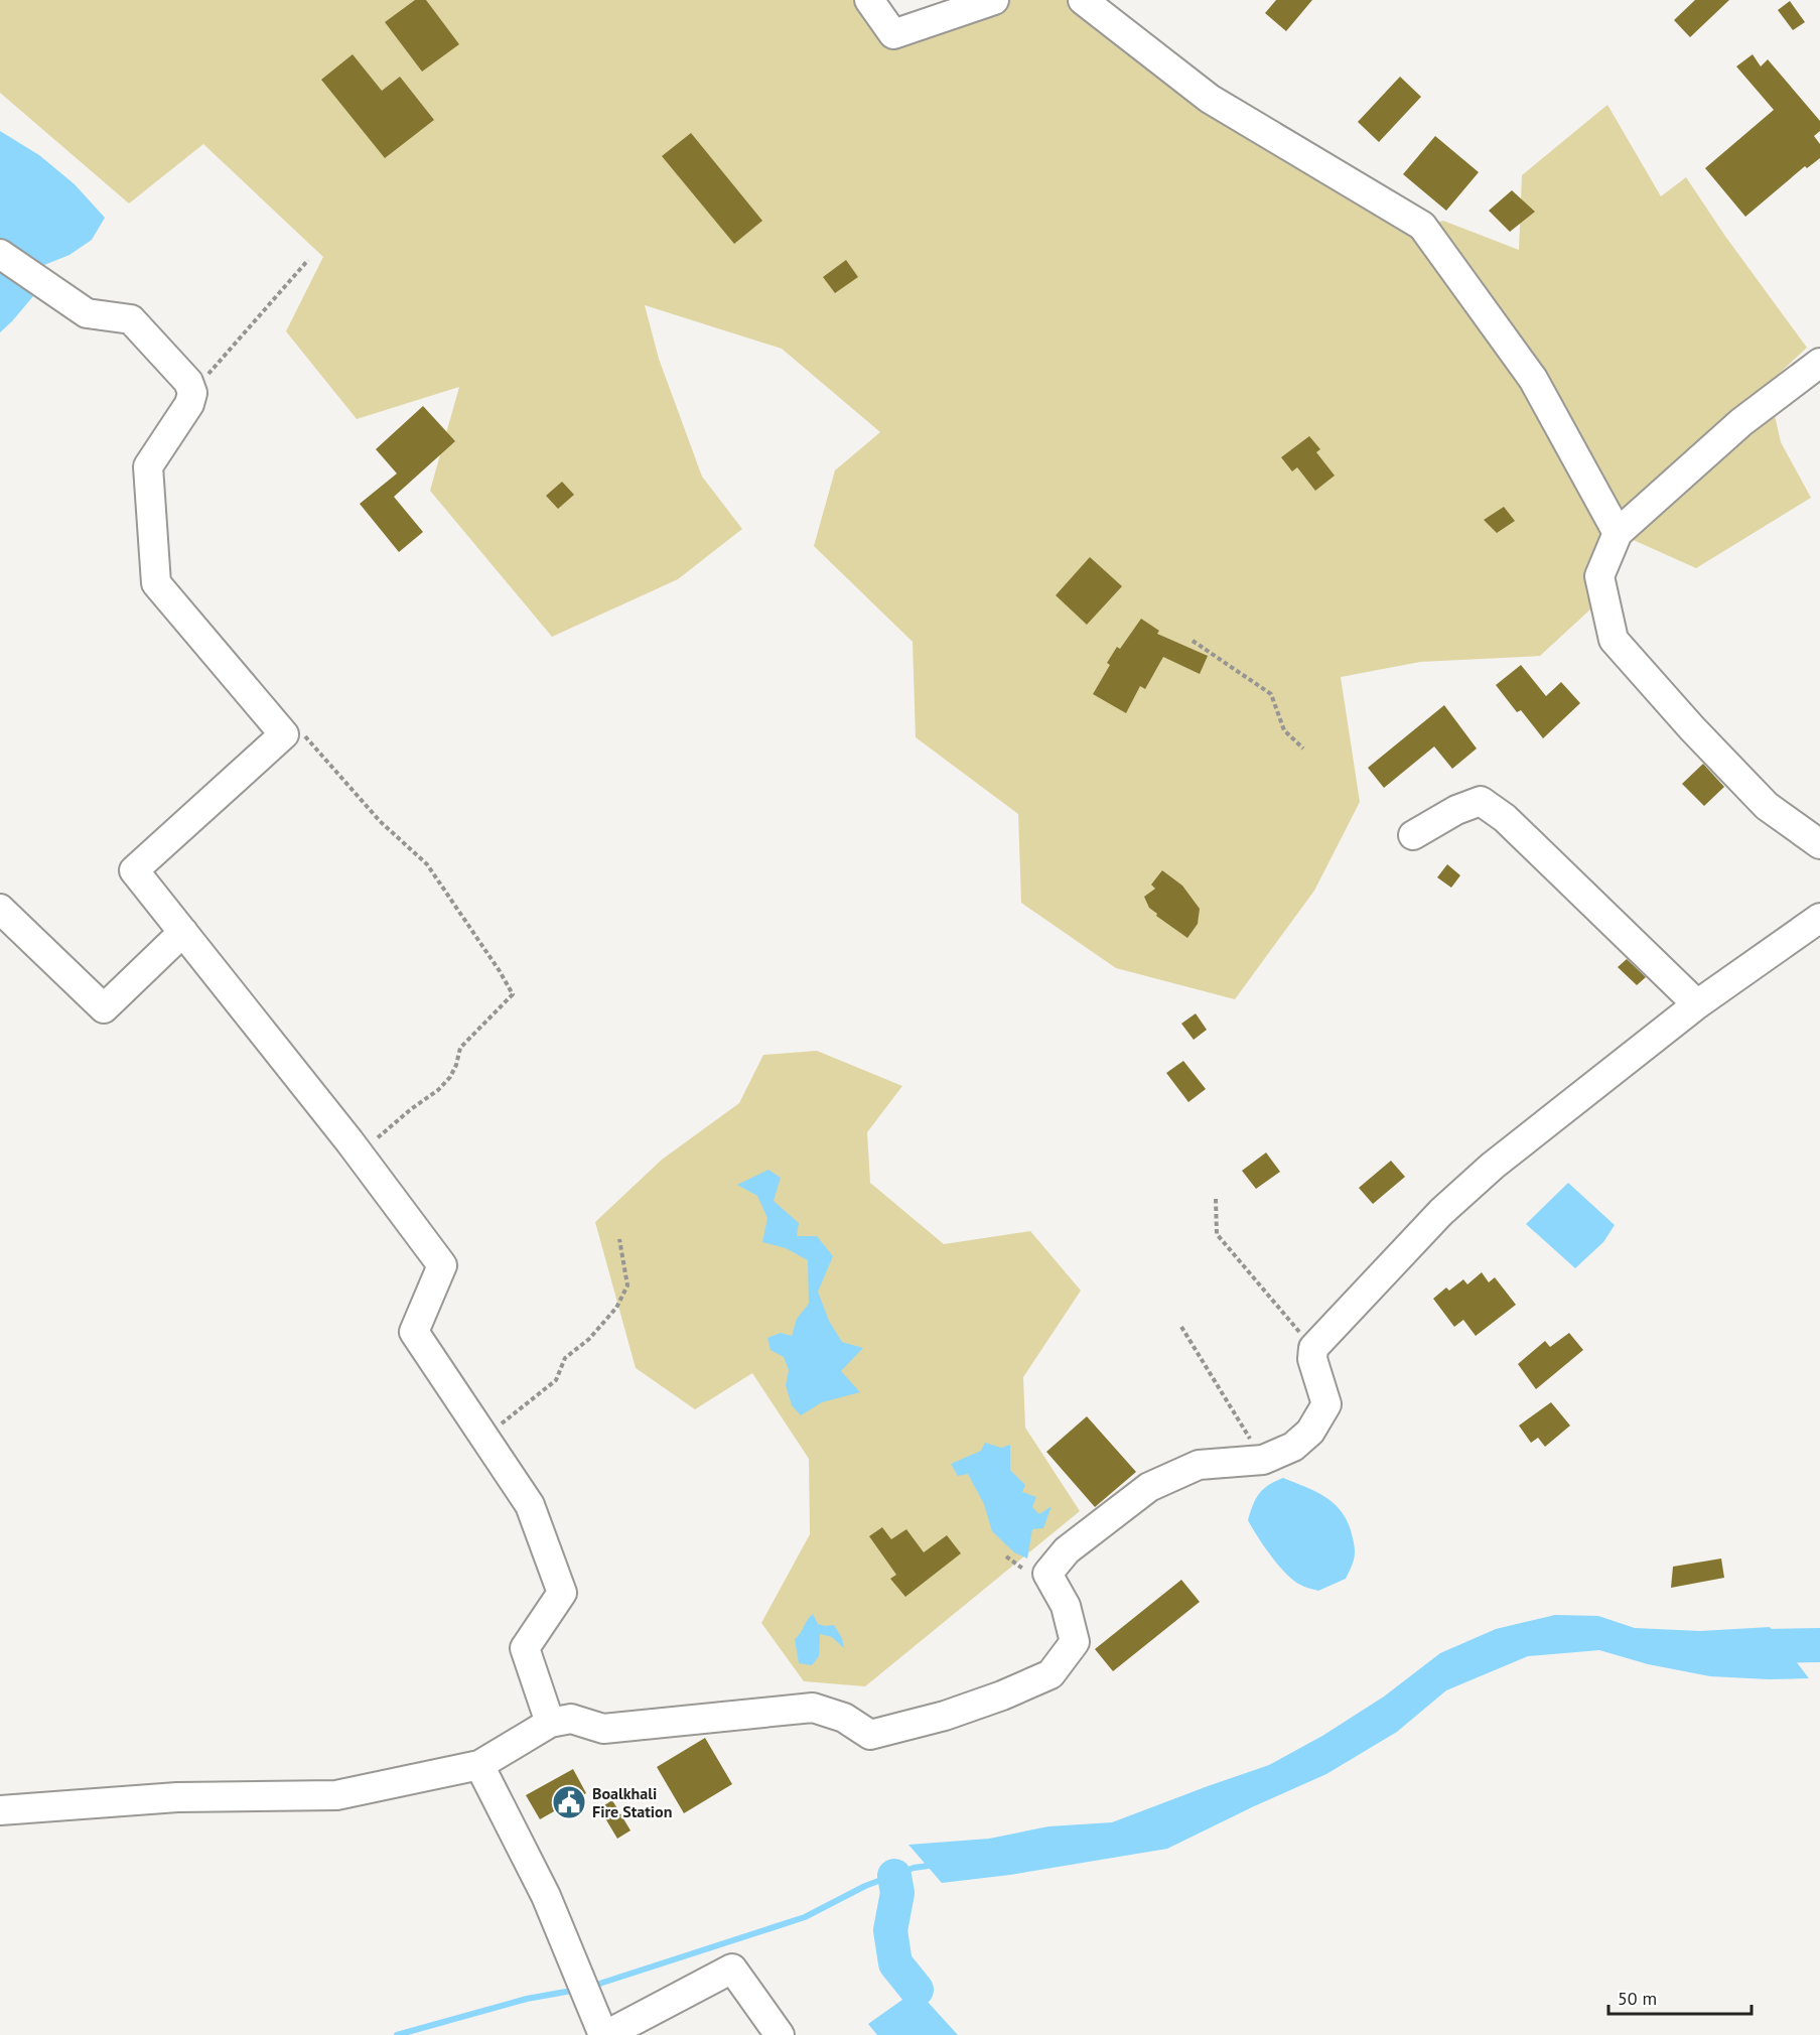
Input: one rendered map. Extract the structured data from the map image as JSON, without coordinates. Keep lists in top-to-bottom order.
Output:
{
  "places": {
    "public building": ["Boalkhali Fire Station"]
  },
  "scale_bar": "50 m"
}
